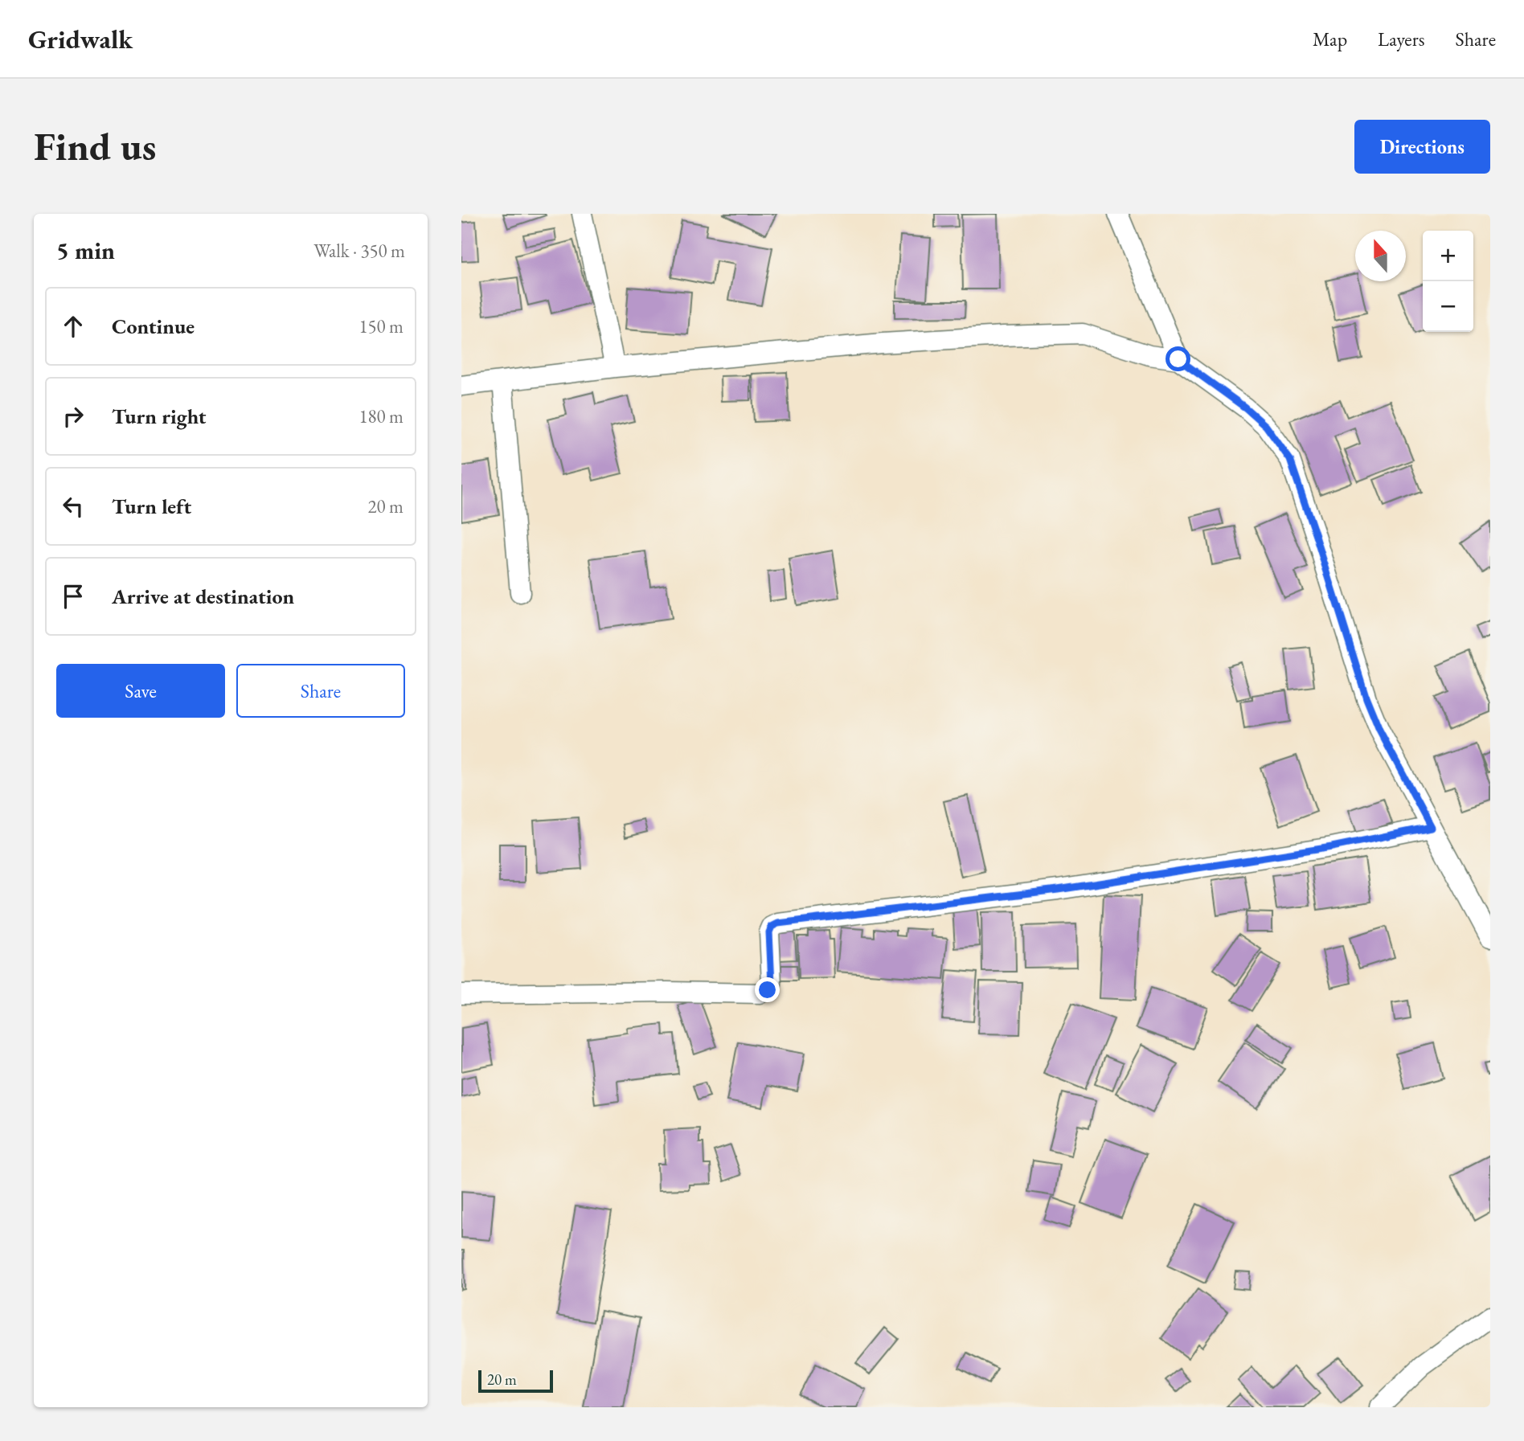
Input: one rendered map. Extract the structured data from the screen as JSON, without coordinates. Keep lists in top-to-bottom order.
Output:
{
  "scale_bar": "20 m",
  "north": "top",
  "page": {
    "header": "Gridwalk",
    "nav": ["Map", "Layers", "Share"],
    "buttons": [
      "Directions",
      ["Save", "Share"]
    ],
    "title": "Find us",
    "heading": ["5 min", "Walk · 350 m"],
    "map_buttons": ["+", "−"],
    "list": [
      ["Continue", "150 m"],
      ["Turn right", "180 m"],
      ["Turn left", "20 m"],
      "Arrive at destination"
    ],
    "scale": "20 m"
  }
}
